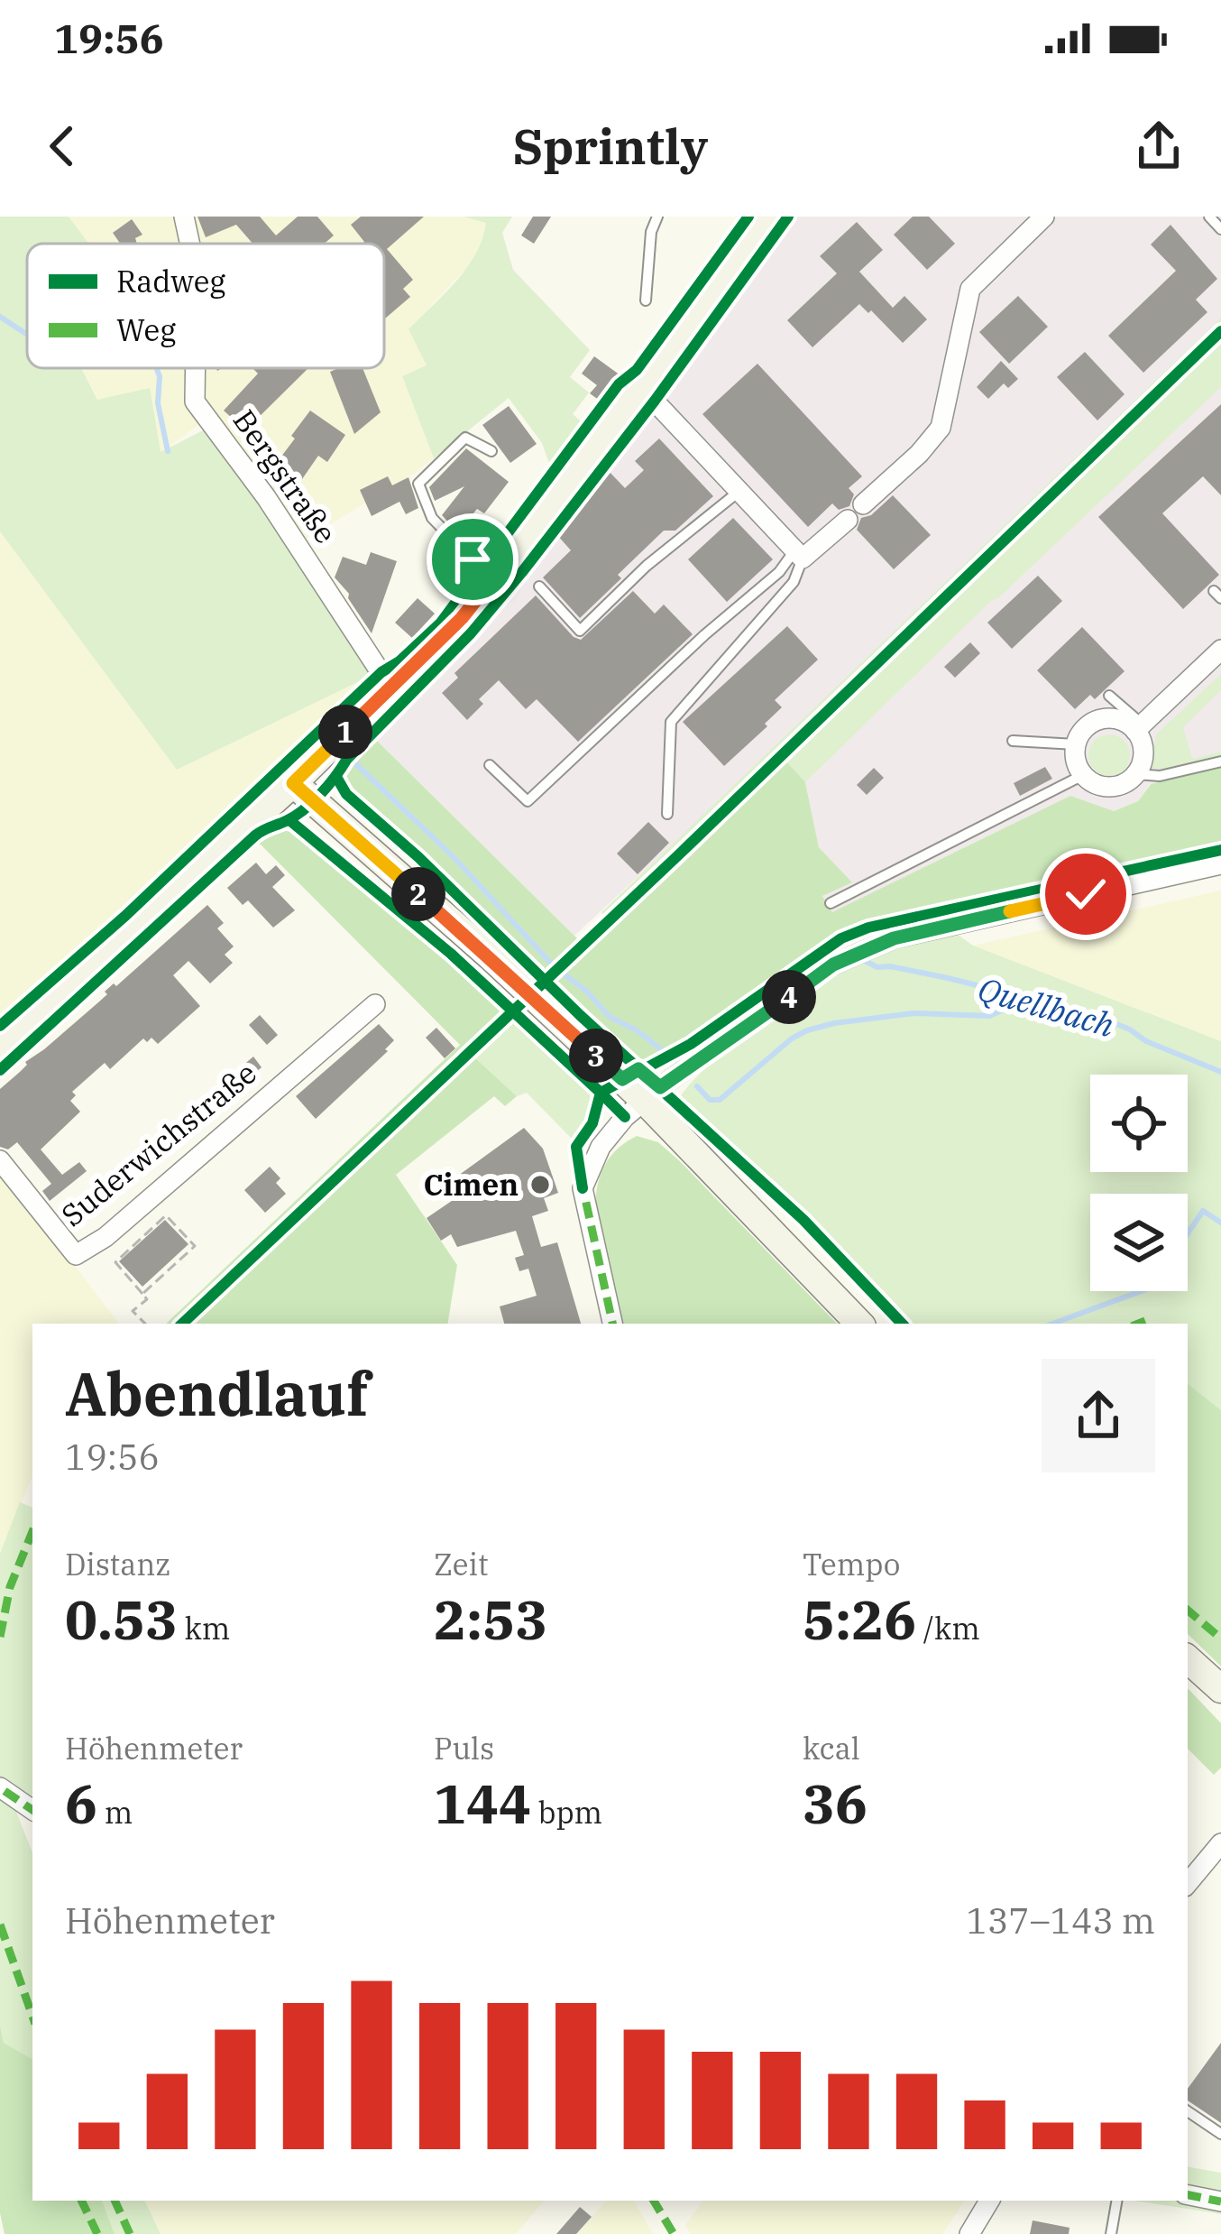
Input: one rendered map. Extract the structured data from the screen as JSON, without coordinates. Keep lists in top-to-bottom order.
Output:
{
  "streets": {
    "street": ["Bergstraße", "Suderwichstraße"]
  },
  "water": ["Quellbach"],
  "places": ["Cimen"],
  "legend": ["Radweg", "Weg"],
  "page": {
    "status": "19:56",
    "header": "Sprintly",
    "pins": [
      "1",
      "2",
      "4",
      "3"
    ],
    "heading": ["Abendlauf", "19:56"],
    "stats": [
      ["Distanz", "0.53 km"],
      ["Zeit", "2:53"],
      ["Tempo", "5:26 /km"],
      ["Höhenmeter", "6 m"],
      ["Puls", "144 bpm"],
      ["kcal", "36"]
    ],
    "chart": ["Höhenmeter", "137–143 m"]
  }
}
